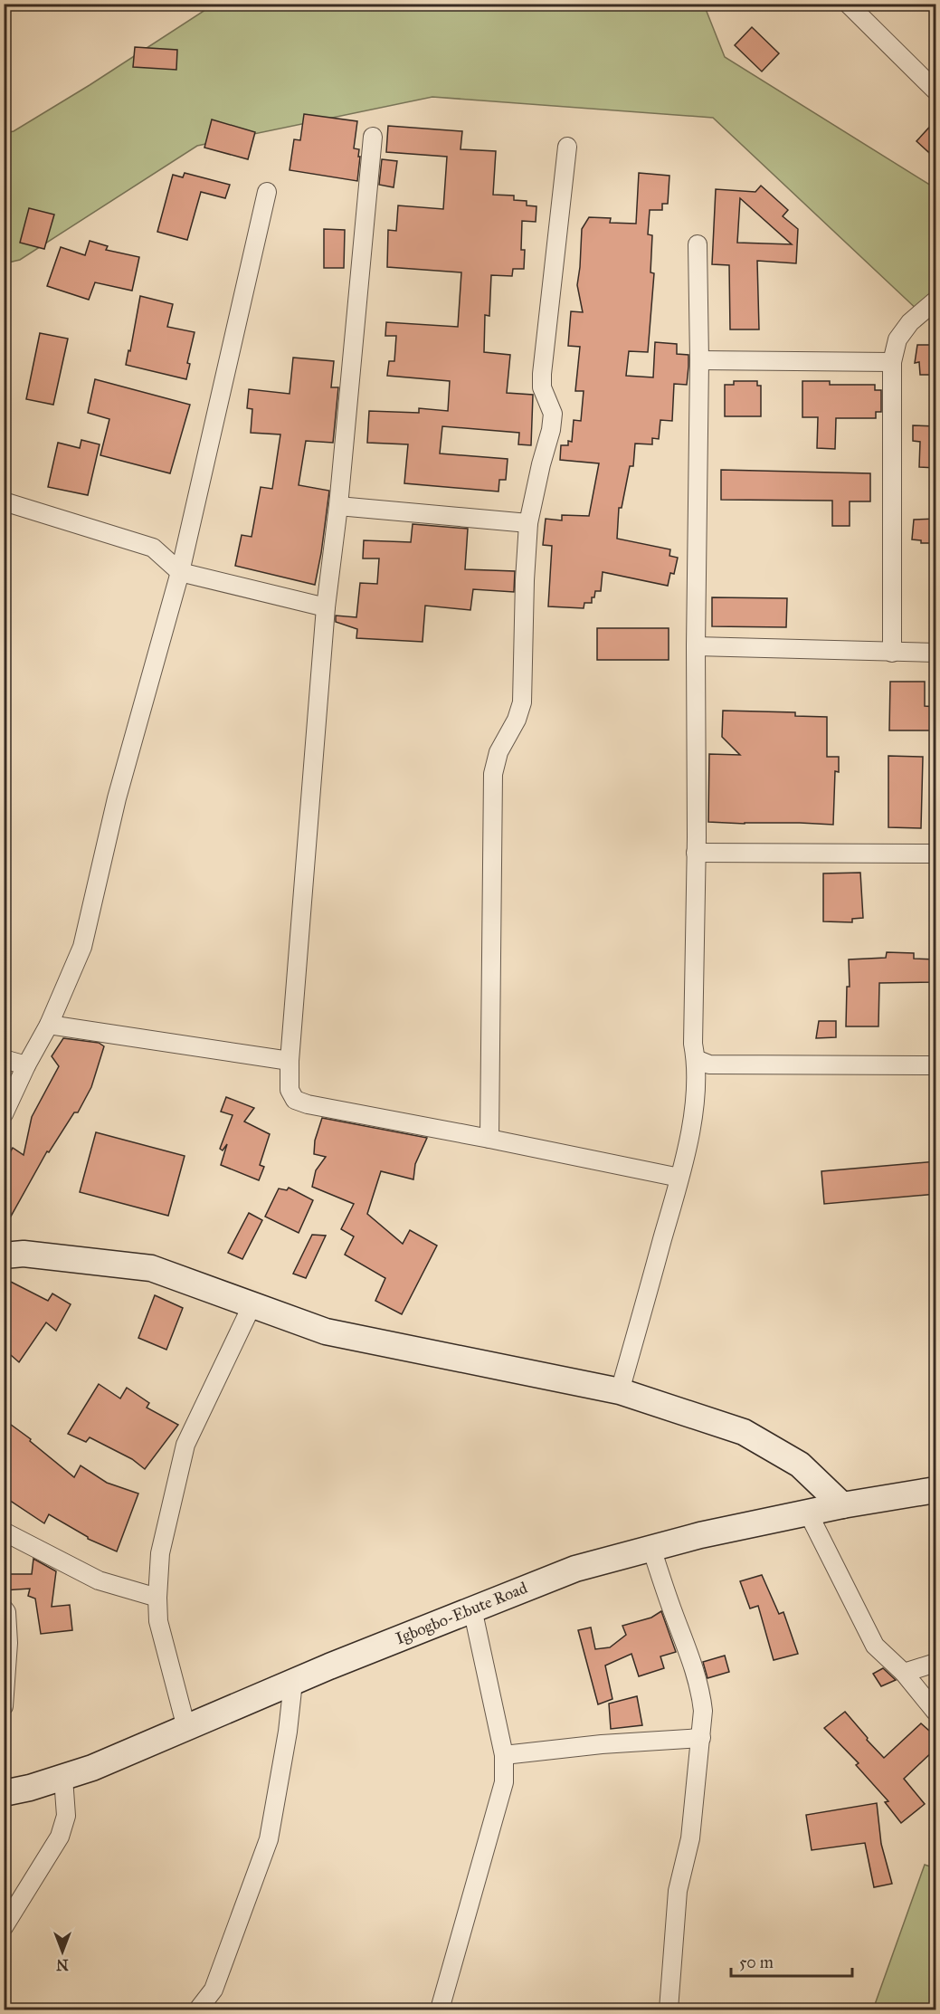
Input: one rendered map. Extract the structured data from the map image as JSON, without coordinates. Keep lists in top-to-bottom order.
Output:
{
  "streets": {
    "main road": ["Igbogbo-Ebute Road"]
  },
  "scale_bar": "50 m",
  "north": "bottom"
}
